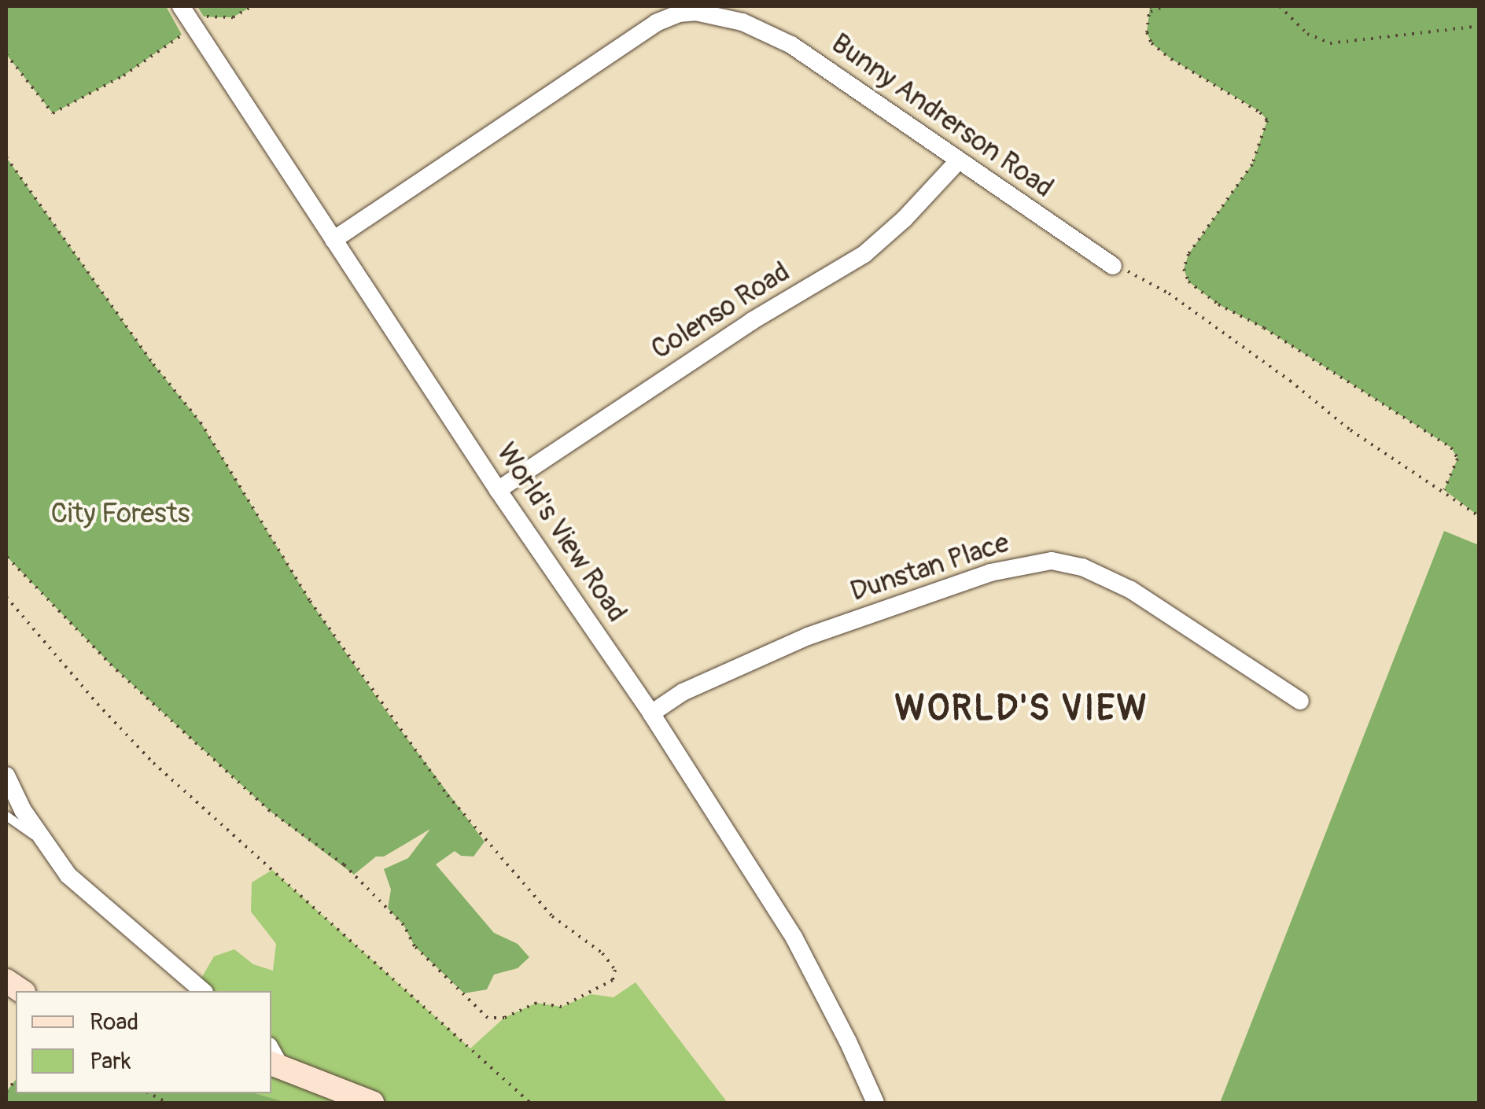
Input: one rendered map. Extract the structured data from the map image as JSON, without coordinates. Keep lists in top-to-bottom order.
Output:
{
  "streets": {
    "street": [
      "Bunny Andrerson Road",
      "Colenso Road",
      "World's View Road",
      "Dunstan Place"
    ]
  },
  "crossings": [
    ["Bunny Andrerson Road", "Colenso Road"],
    ["Bunny Andrerson Road", "World's View Road"],
    ["Colenso Road", "World's View Road"],
    ["World's View Road", "Dunstan Place"]
  ],
  "districts": ["WORLD'S VIEW"],
  "parks": ["City Forests"],
  "legend": ["Road", "Park"]
}
